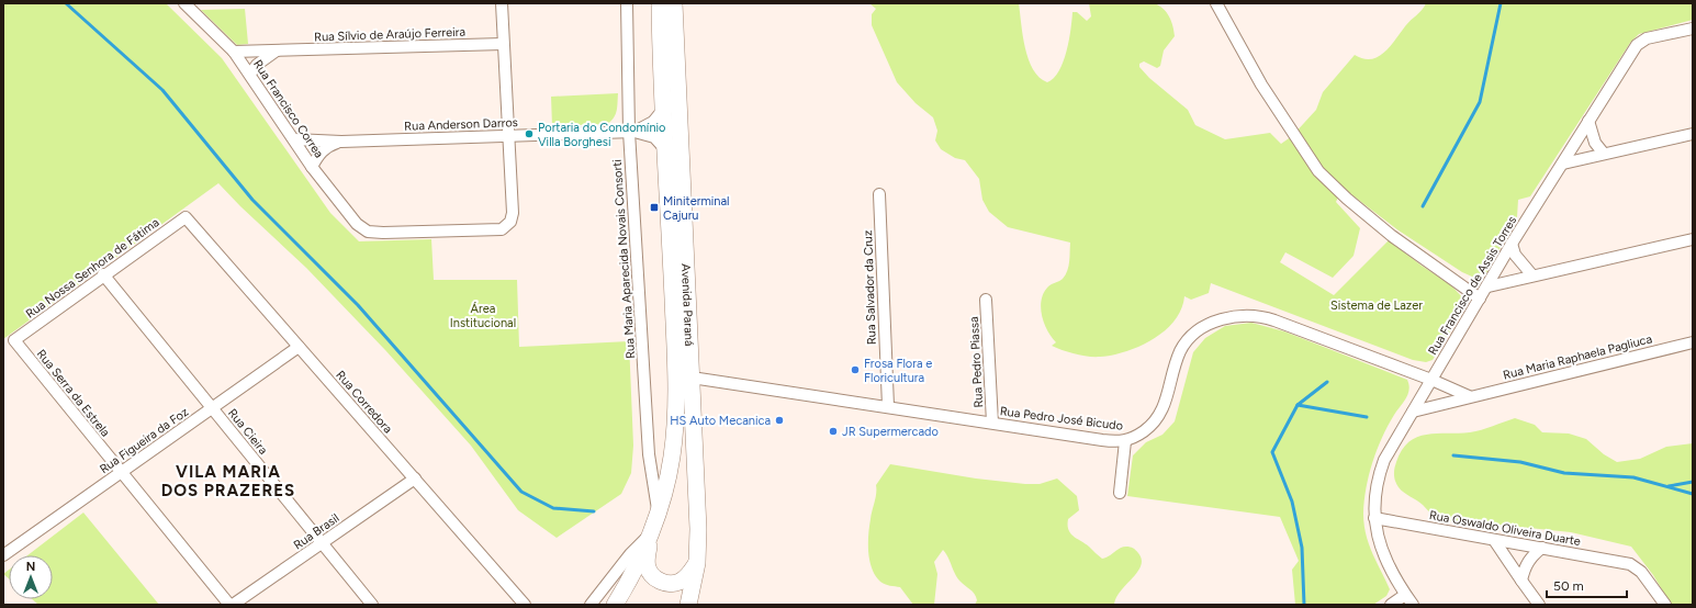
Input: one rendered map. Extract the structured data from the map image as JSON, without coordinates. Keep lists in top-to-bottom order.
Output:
{
  "streets": {
    "main road": ["Avenida Paraná"],
    "street": [
      "Rua Sílvio de Araújo Ferreira",
      "Rua Francisco Correa",
      "Rua Anderson Darros",
      "Rua Maria Aparecida Novais Consorti",
      "Rua Nossa Senhora de Fátima",
      "Rua Francisco de Assis Torres",
      "Rua Salvador da Cruz",
      "Rua Maria Raphaela Pagliuca",
      "Rua Pedro Piassa",
      "Rua Serra da Estrela",
      "Rua Corredora",
      "Rua Pedro José Bicudo",
      "Rua Cieira",
      "Rua Figueira da Foz",
      "Rua Oswaldo Oliveira Duarte",
      "Rua Brasil"
    ]
  },
  "crossings": [
    ["Rua Sílvio de Araújo Ferreira", "Rua Francisco Correa"],
    ["Rua Francisco Correa", "Rua Anderson Darros"],
    ["Rua Anderson Darros", "Rua Maria Aparecida Novais Consorti"],
    ["Rua Anderson Darros", "Avenida Paraná"],
    ["Rua Maria Aparecida Novais Consorti", "Avenida Paraná"],
    ["Rua Nossa Senhora de Fátima", "Rua Serra da Estrela"],
    ["Rua Nossa Senhora de Fátima", "Rua Corredora"],
    ["Rua Nossa Senhora de Fátima", "Rua Cieira"],
    ["Rua Francisco de Assis Torres", "Rua Maria Raphaela Pagliuca"],
    ["Rua Francisco de Assis Torres", "Rua Pedro José Bicudo"],
    ["Rua Francisco de Assis Torres", "Rua Oswaldo Oliveira Duarte"],
    ["Rua Salvador da Cruz", "Rua Pedro José Bicudo"],
    ["Avenida Paraná", "Rua Pedro José Bicudo"],
    ["Rua Pedro Piassa", "Rua Pedro José Bicudo"],
    ["Rua Serra da Estrela", "Rua Figueira da Foz"],
    ["Rua Serra da Estrela", "Rua Brasil"],
    ["Rua Corredora", "Rua Figueira da Foz"],
    ["Rua Corredora", "Rua Brasil"],
    ["Rua Cieira", "Rua Figueira da Foz"],
    ["Rua Cieira", "Rua Brasil"]
  ],
  "districts": ["VILA MARIA DOS PRAZERES"],
  "parks": ["Sistema de Lazer", "Área Institucional"],
  "places": {
    "other": [
      "Portaria do Condomínio Villa Borghesi",
      "Frosa Flora e Floricultura",
      "HS Auto Mecanica",
      "JR Supermercado"
    ],
    "transit": ["Miniterminal Cajuru"]
  },
  "scale_bar": "50 m",
  "north": "top"
}
